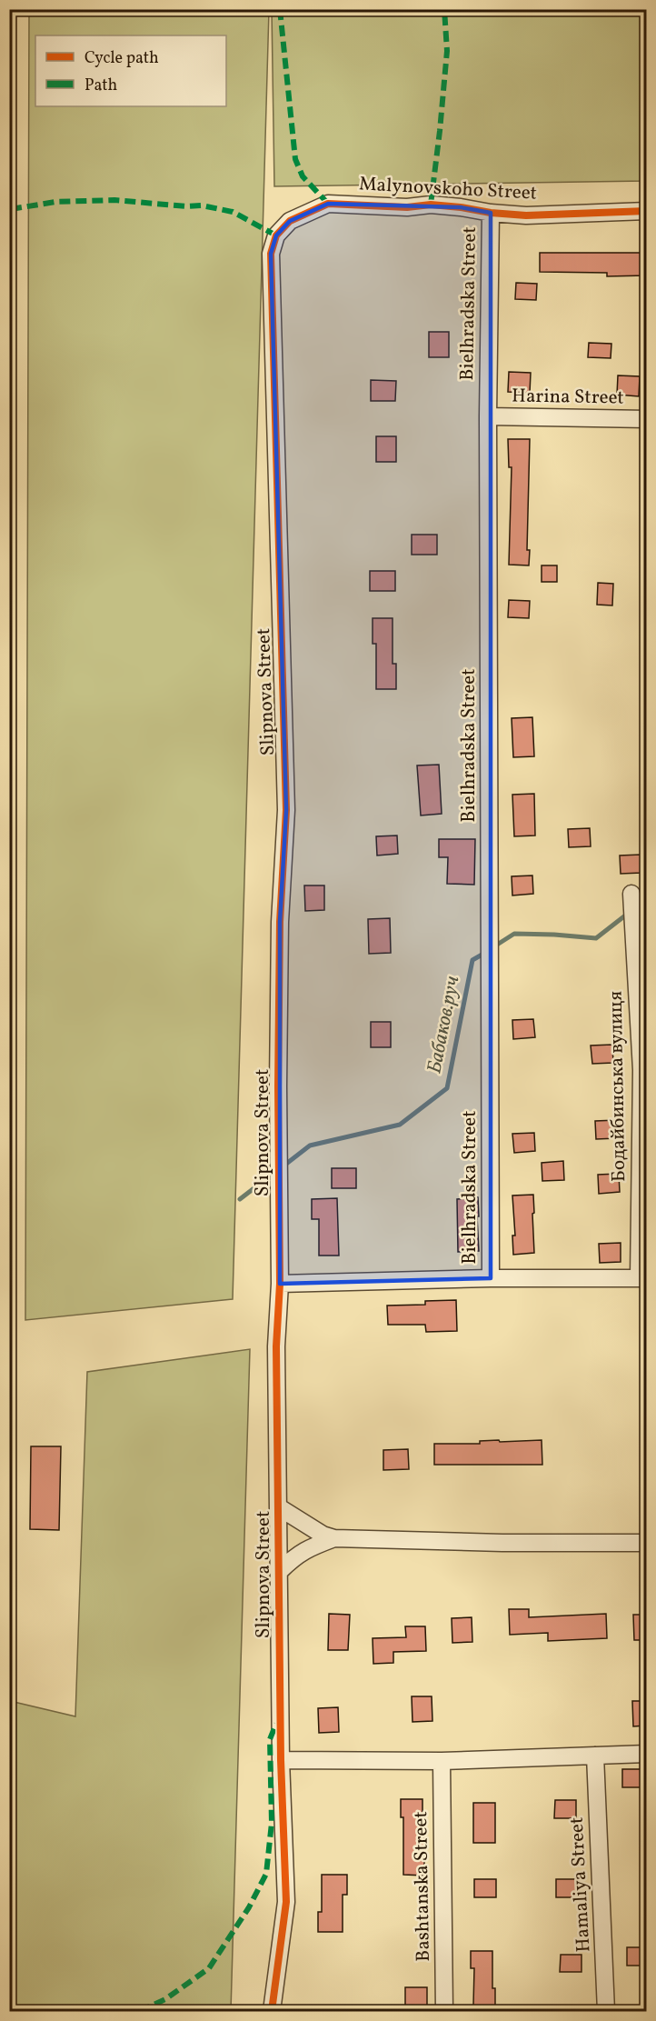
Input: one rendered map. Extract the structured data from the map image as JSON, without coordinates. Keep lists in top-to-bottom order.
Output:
{
  "streets": {
    "street": [
      "Malynovskoho Street",
      "Bielhradska Street",
      "Harina Street",
      "Slipnova Street",
      "Бодайбинська вулиця",
      "Hamaliya Street",
      "Bashtanska Street"
    ]
  },
  "crossings": [
    ["Malynovskoho Street", "Bielhradska Street"],
    ["Malynovskoho Street", "Slipnova Street"],
    ["Bielhradska Street", "Harina Street"]
  ],
  "water": ["Бабаков.руч"],
  "legend": ["Cycle path", "Path"]
}
